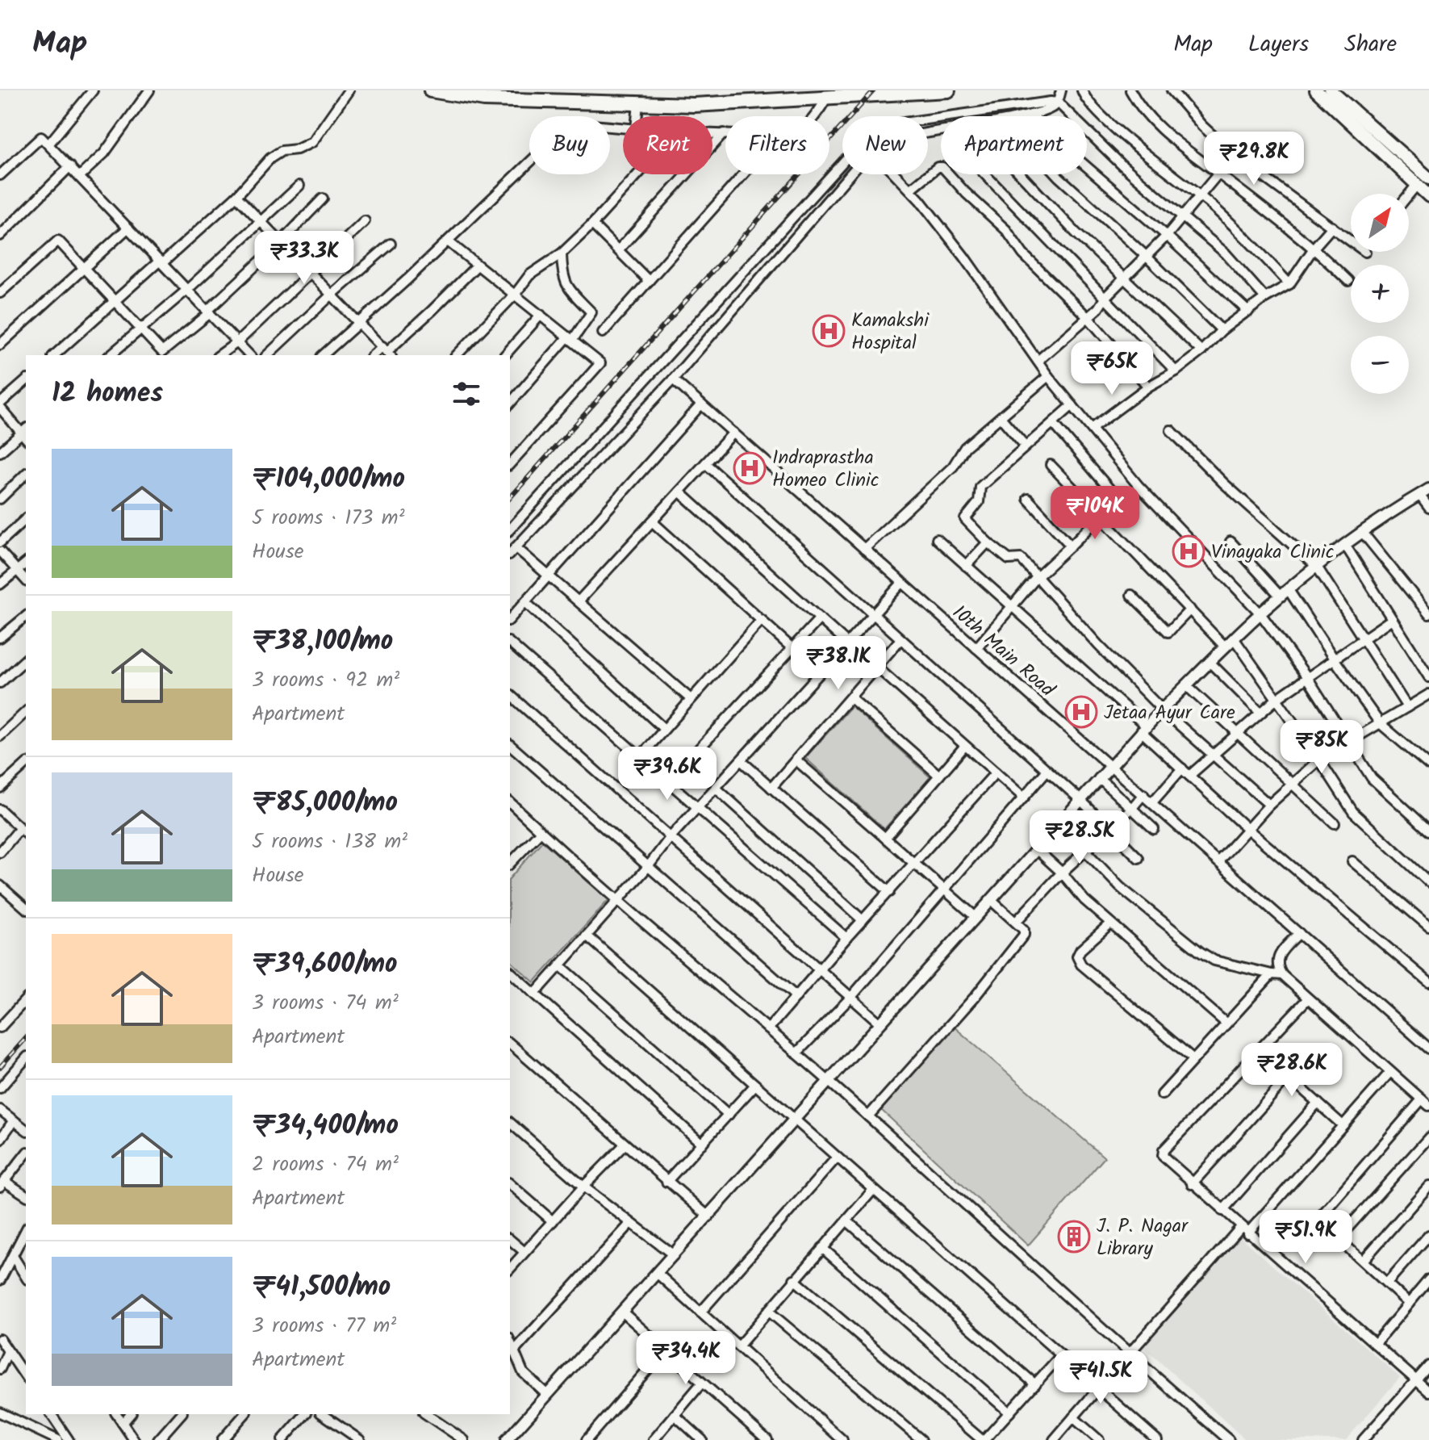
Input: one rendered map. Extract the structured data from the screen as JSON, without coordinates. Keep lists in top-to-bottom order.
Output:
{
  "streets": {
    "street": ["10th Main Road"]
  },
  "places": {
    "hospital": [
      "Kamakshi Hospital",
      "Indraprastha Homeo Clinic",
      "Vinayaka Clinic",
      "Jetaa Ayur Care"
    ],
    "building": ["J. P. Nagar Library"]
  },
  "north": "top right",
  "page": {
    "header": "Map",
    "nav": ["Map", "Layers", "Share"],
    "chip": [
      "Buy",
      "Rent",
      "Filters",
      "New",
      "Apartment"
    ],
    "price": [
      "₹29.8K",
      "₹33.3K",
      "₹65K",
      "₹104K",
      "₹38.1K",
      "₹85K",
      "₹39.6K",
      "₹28.5K",
      "₹28.6K",
      "₹51.9K",
      "₹34.4K",
      "₹41.5K"
    ],
    "map_buttons": ["+", "−"],
    "heading": "12 homes",
    "list": [
      {
        "name": "₹104,000/mo",
        "note": "5 rooms · 173 m² · House"
      },
      {
        "name": "₹38,100/mo",
        "note": "3 rooms · 92 m² · Apartment"
      },
      {
        "name": "₹85,000/mo",
        "note": "5 rooms · 138 m² · House"
      },
      {
        "name": "₹39,600/mo",
        "note": "3 rooms · 74 m² · Apartment"
      },
      {
        "name": "₹34,400/mo",
        "note": "2 rooms · 74 m² · Apartment"
      },
      {
        "name": "₹41,500/mo",
        "note": "3 rooms · 77 m² · Apartment"
      }
    ]
  }
}
